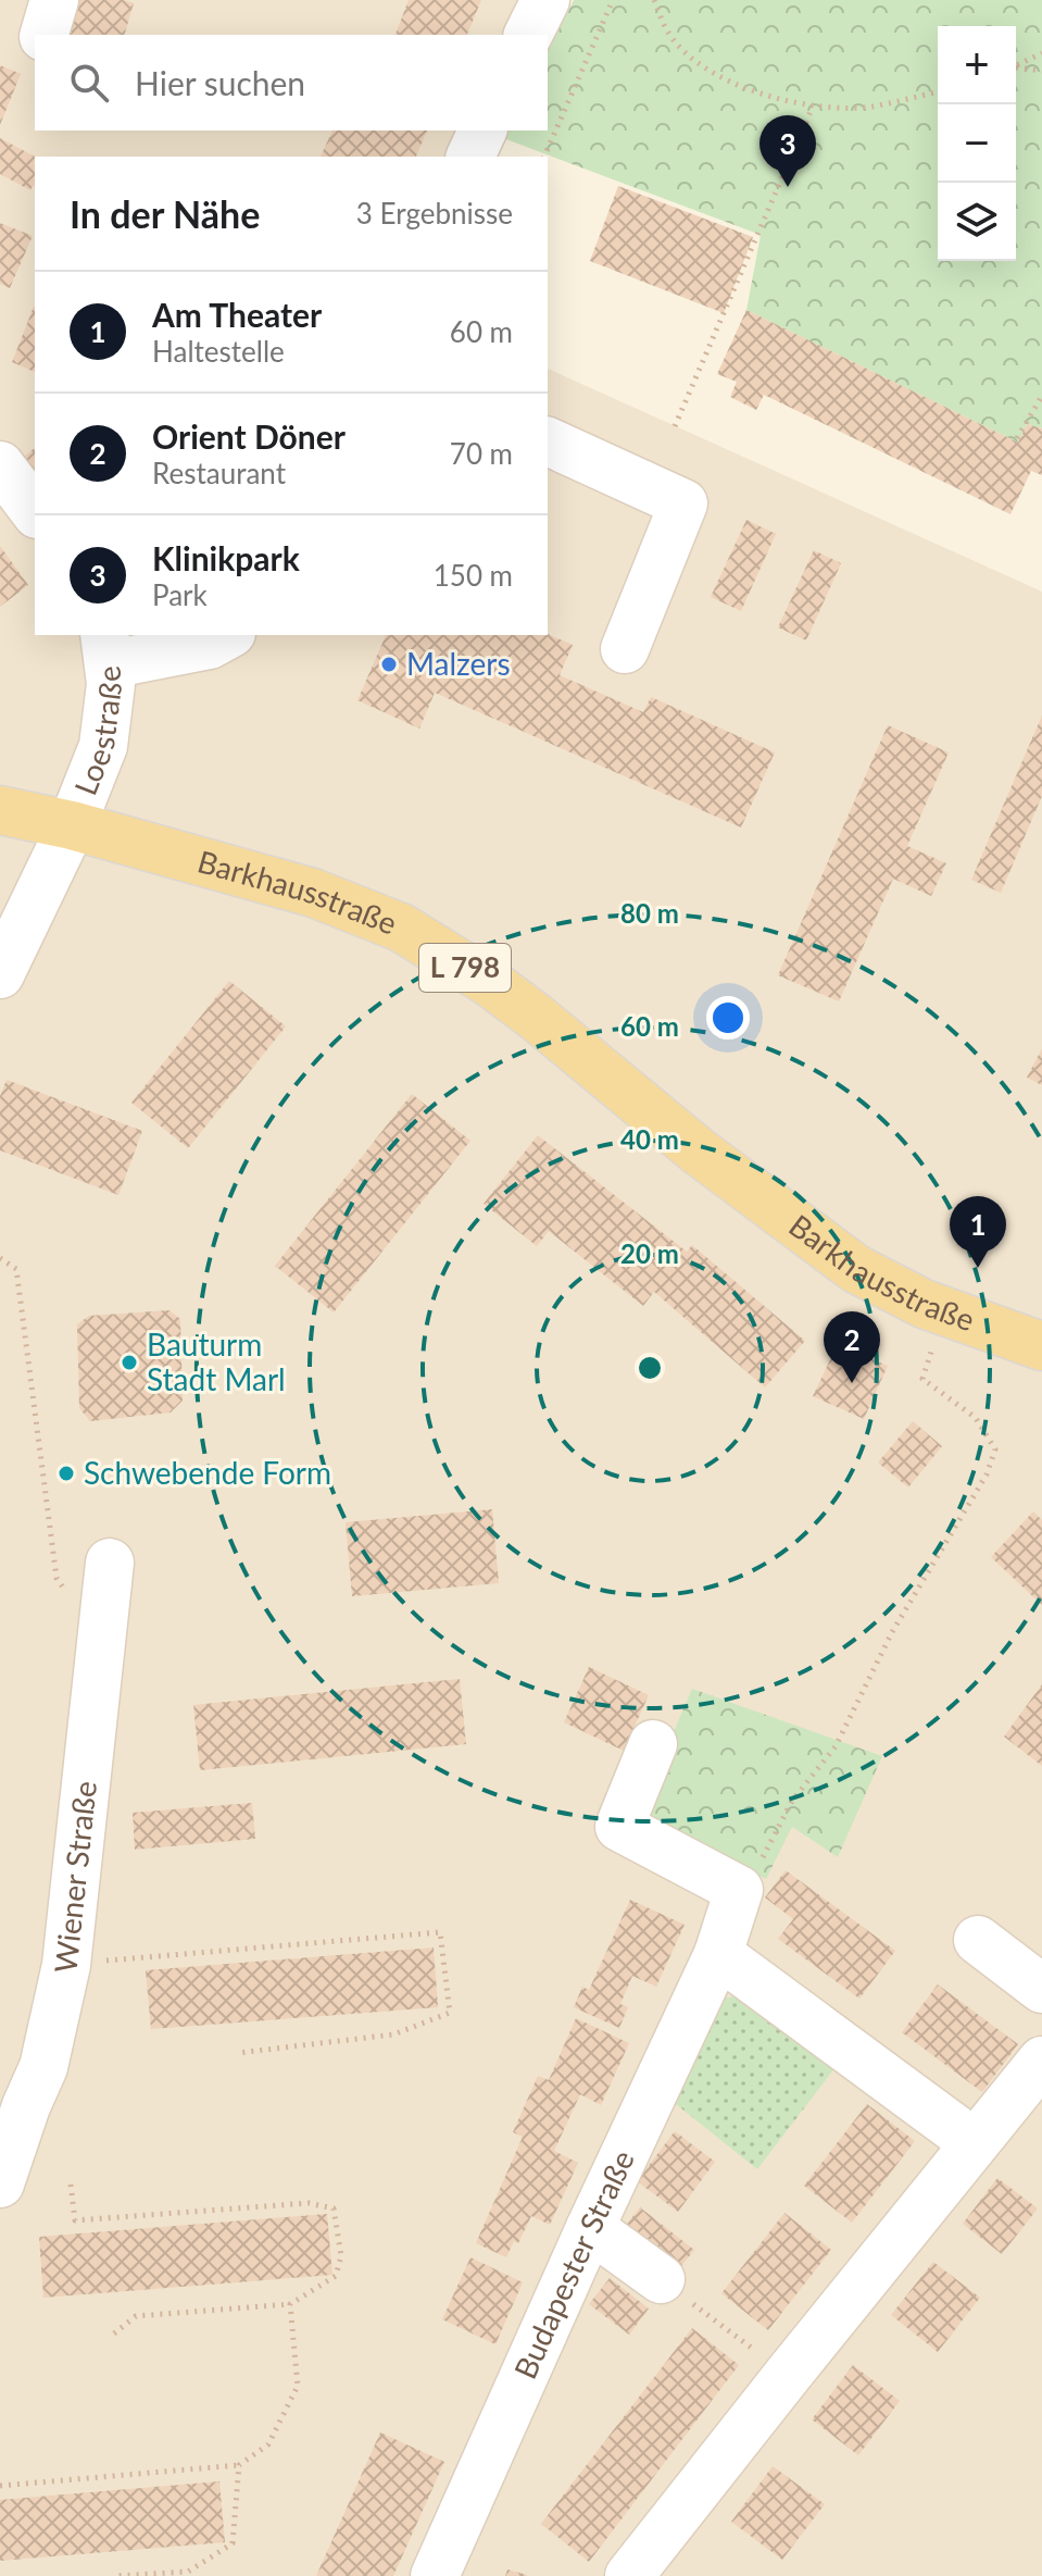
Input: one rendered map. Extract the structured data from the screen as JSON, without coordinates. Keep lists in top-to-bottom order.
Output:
{
  "streets": {
    "main road": ["Barkhausstraße", "L 798"],
    "street": ["Loestraße", "Wiener Straße", "Budapester Straße"]
  },
  "crossings": [
    ["Loestraße", "Barkhausstraße"]
  ],
  "places": ["Malzers", "Bauturm Stadt Marl", "Schwebende Form"],
  "page": {
    "map_buttons": ["+", "−"],
    "search": "Hier suchen",
    "pins": ["3", "1", "2"],
    "heading": ["In der Nähe", "3 Ergebnisse"],
    "list": [
      {
        "mark": "1",
        "name": "Am Theater",
        "note": "Haltestelle",
        "value": "60 m"
      },
      {
        "mark": "2",
        "name": "Orient Döner",
        "note": "Restaurant",
        "value": "70 m"
      },
      {
        "mark": "3",
        "name": "Klinikpark",
        "note": "Park",
        "value": "150 m"
      }
    ]
  },
  "rings": [
    "80 m",
    "60 m",
    "40 m",
    "20 m"
  ]
}
